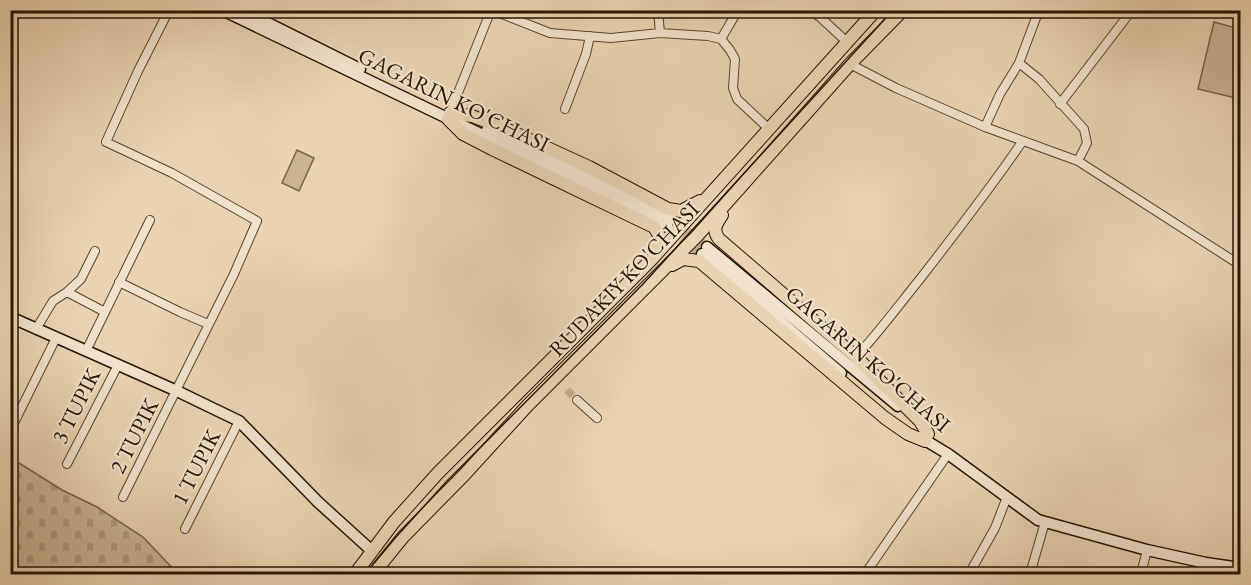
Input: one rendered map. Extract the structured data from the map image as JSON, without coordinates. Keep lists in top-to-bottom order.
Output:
{
  "streets": {
    "main road": ["GAGARIN KO'CHASI", "RUDAKIY KO'CHASI"],
    "street": ["3 TUPIK", "2 TUPIK", "1 TUPIK"]
  }
}
